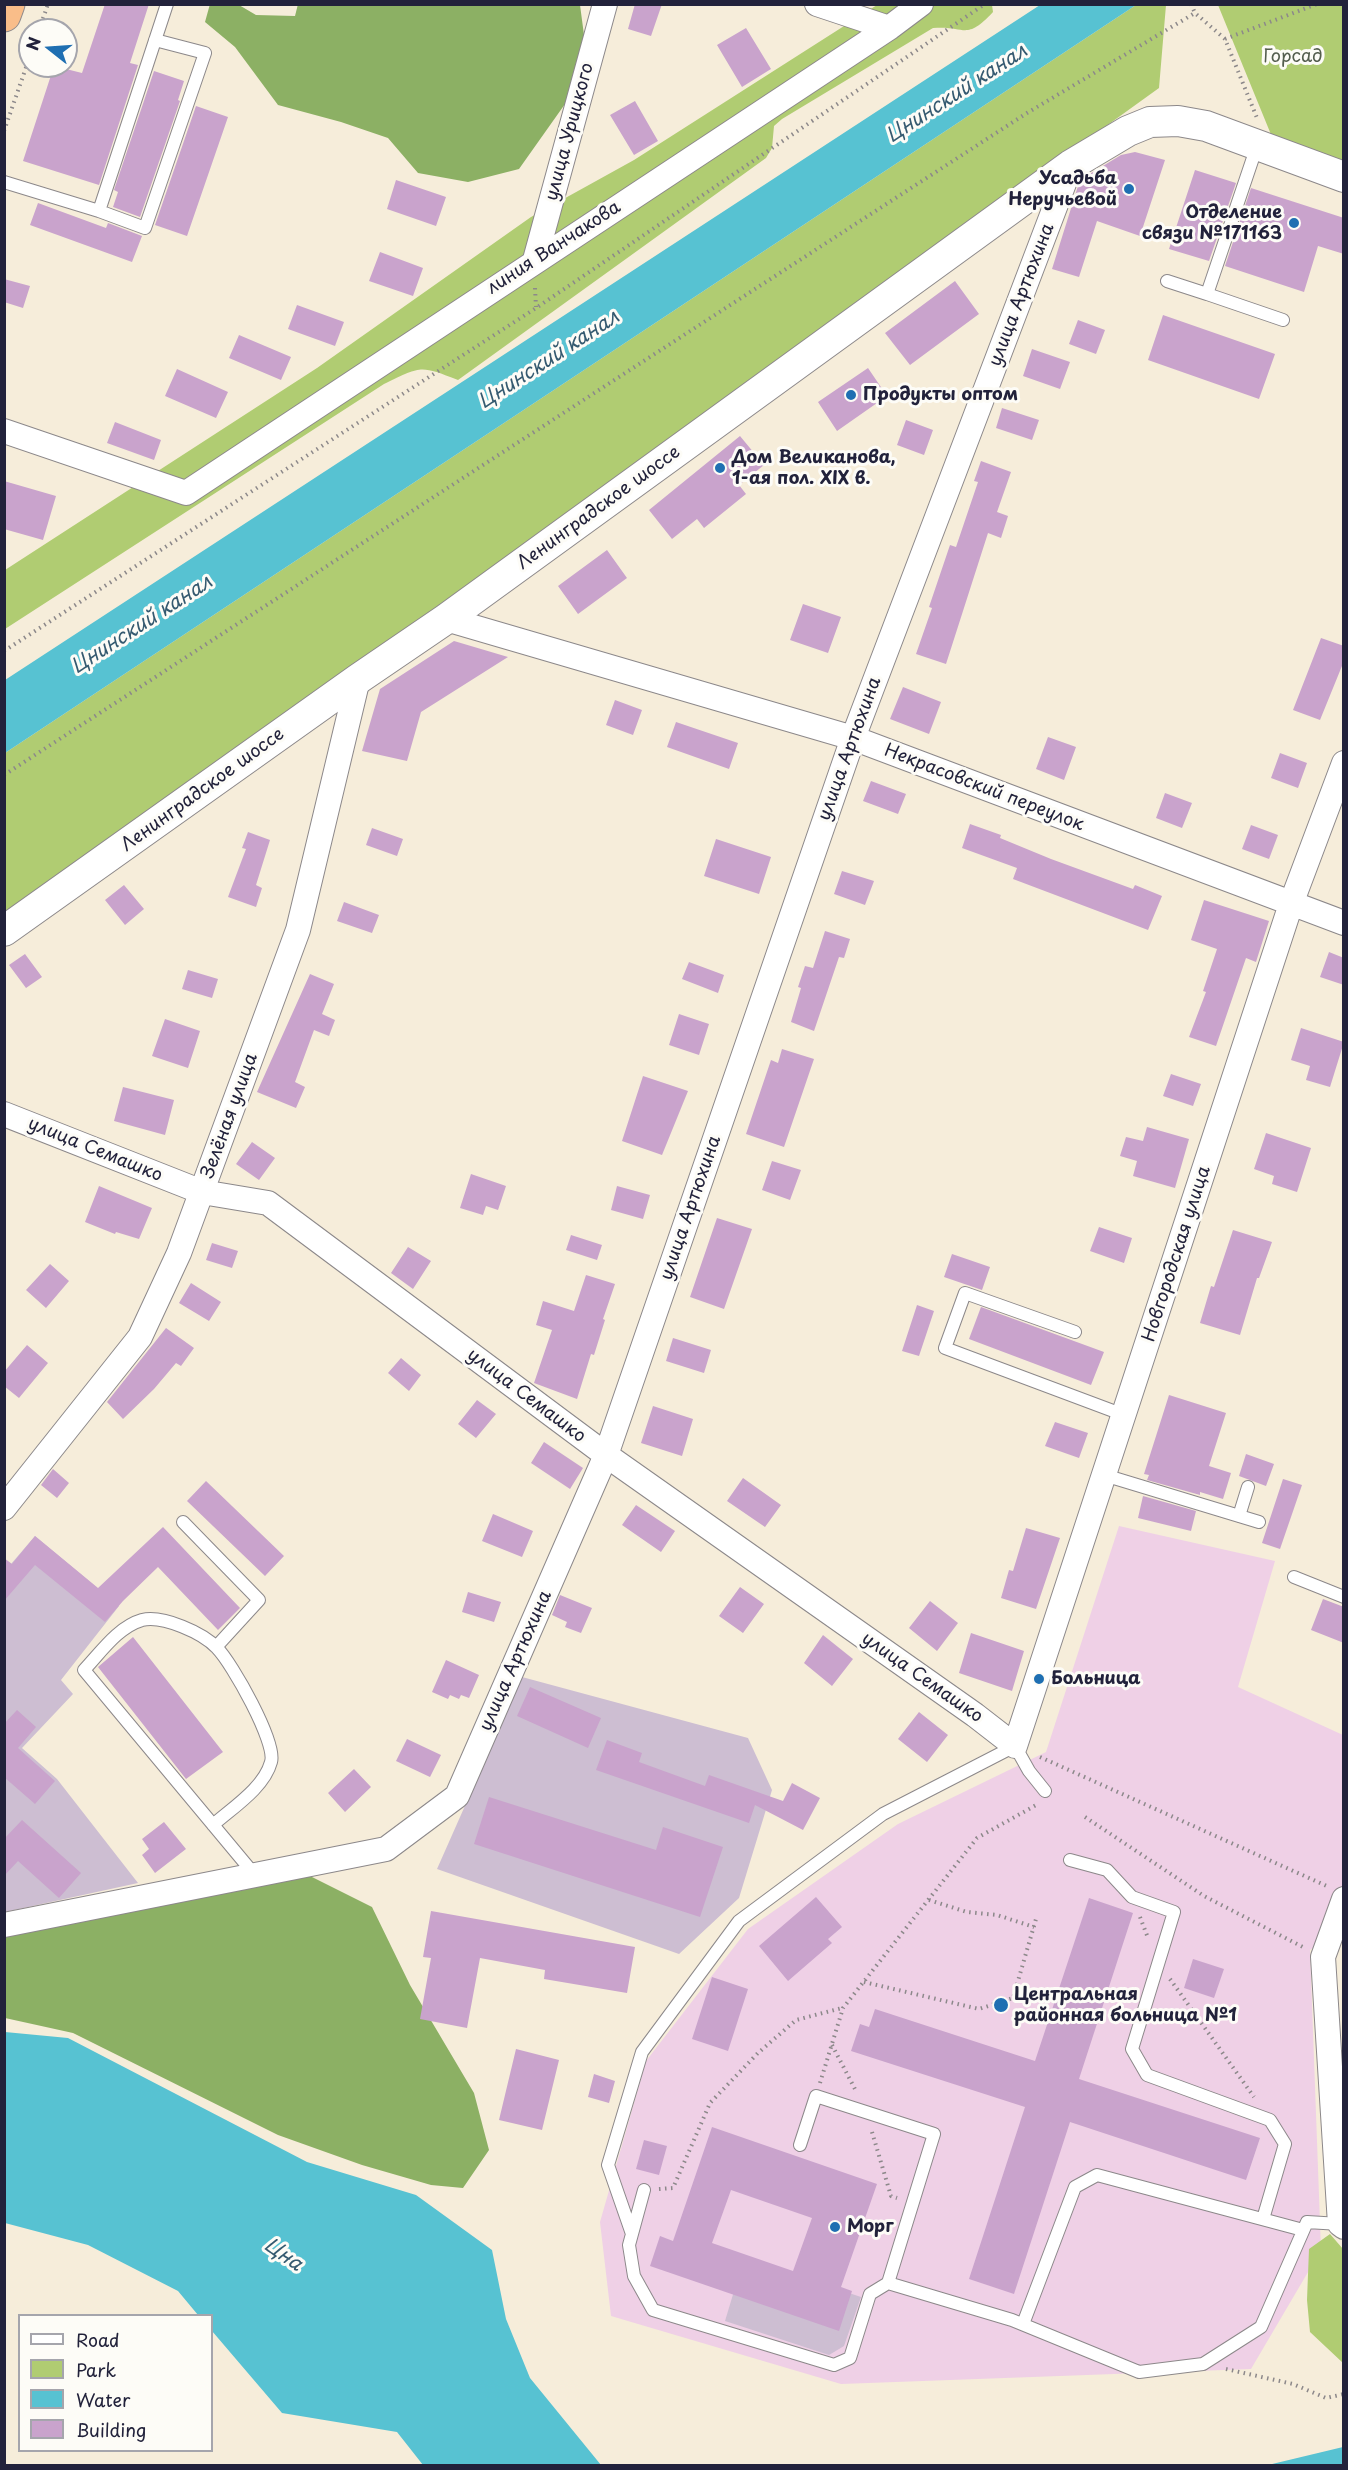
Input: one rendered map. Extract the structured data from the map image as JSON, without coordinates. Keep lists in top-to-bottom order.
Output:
{
  "streets": {
    "street": [
      "улица Урицкого",
      "линия Ванчакова",
      "улица Артюхина",
      "Ленинградское шоссе",
      "Некрасовский переулок",
      "Зелёная улица",
      "улица Семашко",
      "Новгородская улица"
    ]
  },
  "crossings": [
    ["улица Урицкого", "линия Ванчакова"],
    ["улица Артюхина", "Ленинградское шоссе"],
    ["улица Артюхина", "Некрасовский переулок"],
    ["улица Артюхина", "улица Семашко"],
    ["Ленинградское шоссе", "Некрасовский переулок"],
    ["Ленинградское шоссе", "Зелёная улица"],
    ["Некрасовский переулок", "Новгородская улица"],
    ["Зелёная улица", "улица Семашко"],
    ["улица Семашко", "Новгородская улица"]
  ],
  "water": ["Цнинский канал", "Цна"],
  "parks": ["Горсад"],
  "places": [
    "Усадьба Неручьевой",
    "Отделение связи №171163",
    "Продукты оптом",
    "Дом Великанова, 1-ая пол. XIX в.",
    "Больница",
    "Центральная районная больница №1",
    "Морг"
  ],
  "legend": [
    "Road",
    "Park",
    "Water",
    "Building"
  ],
  "north": "left"
}
